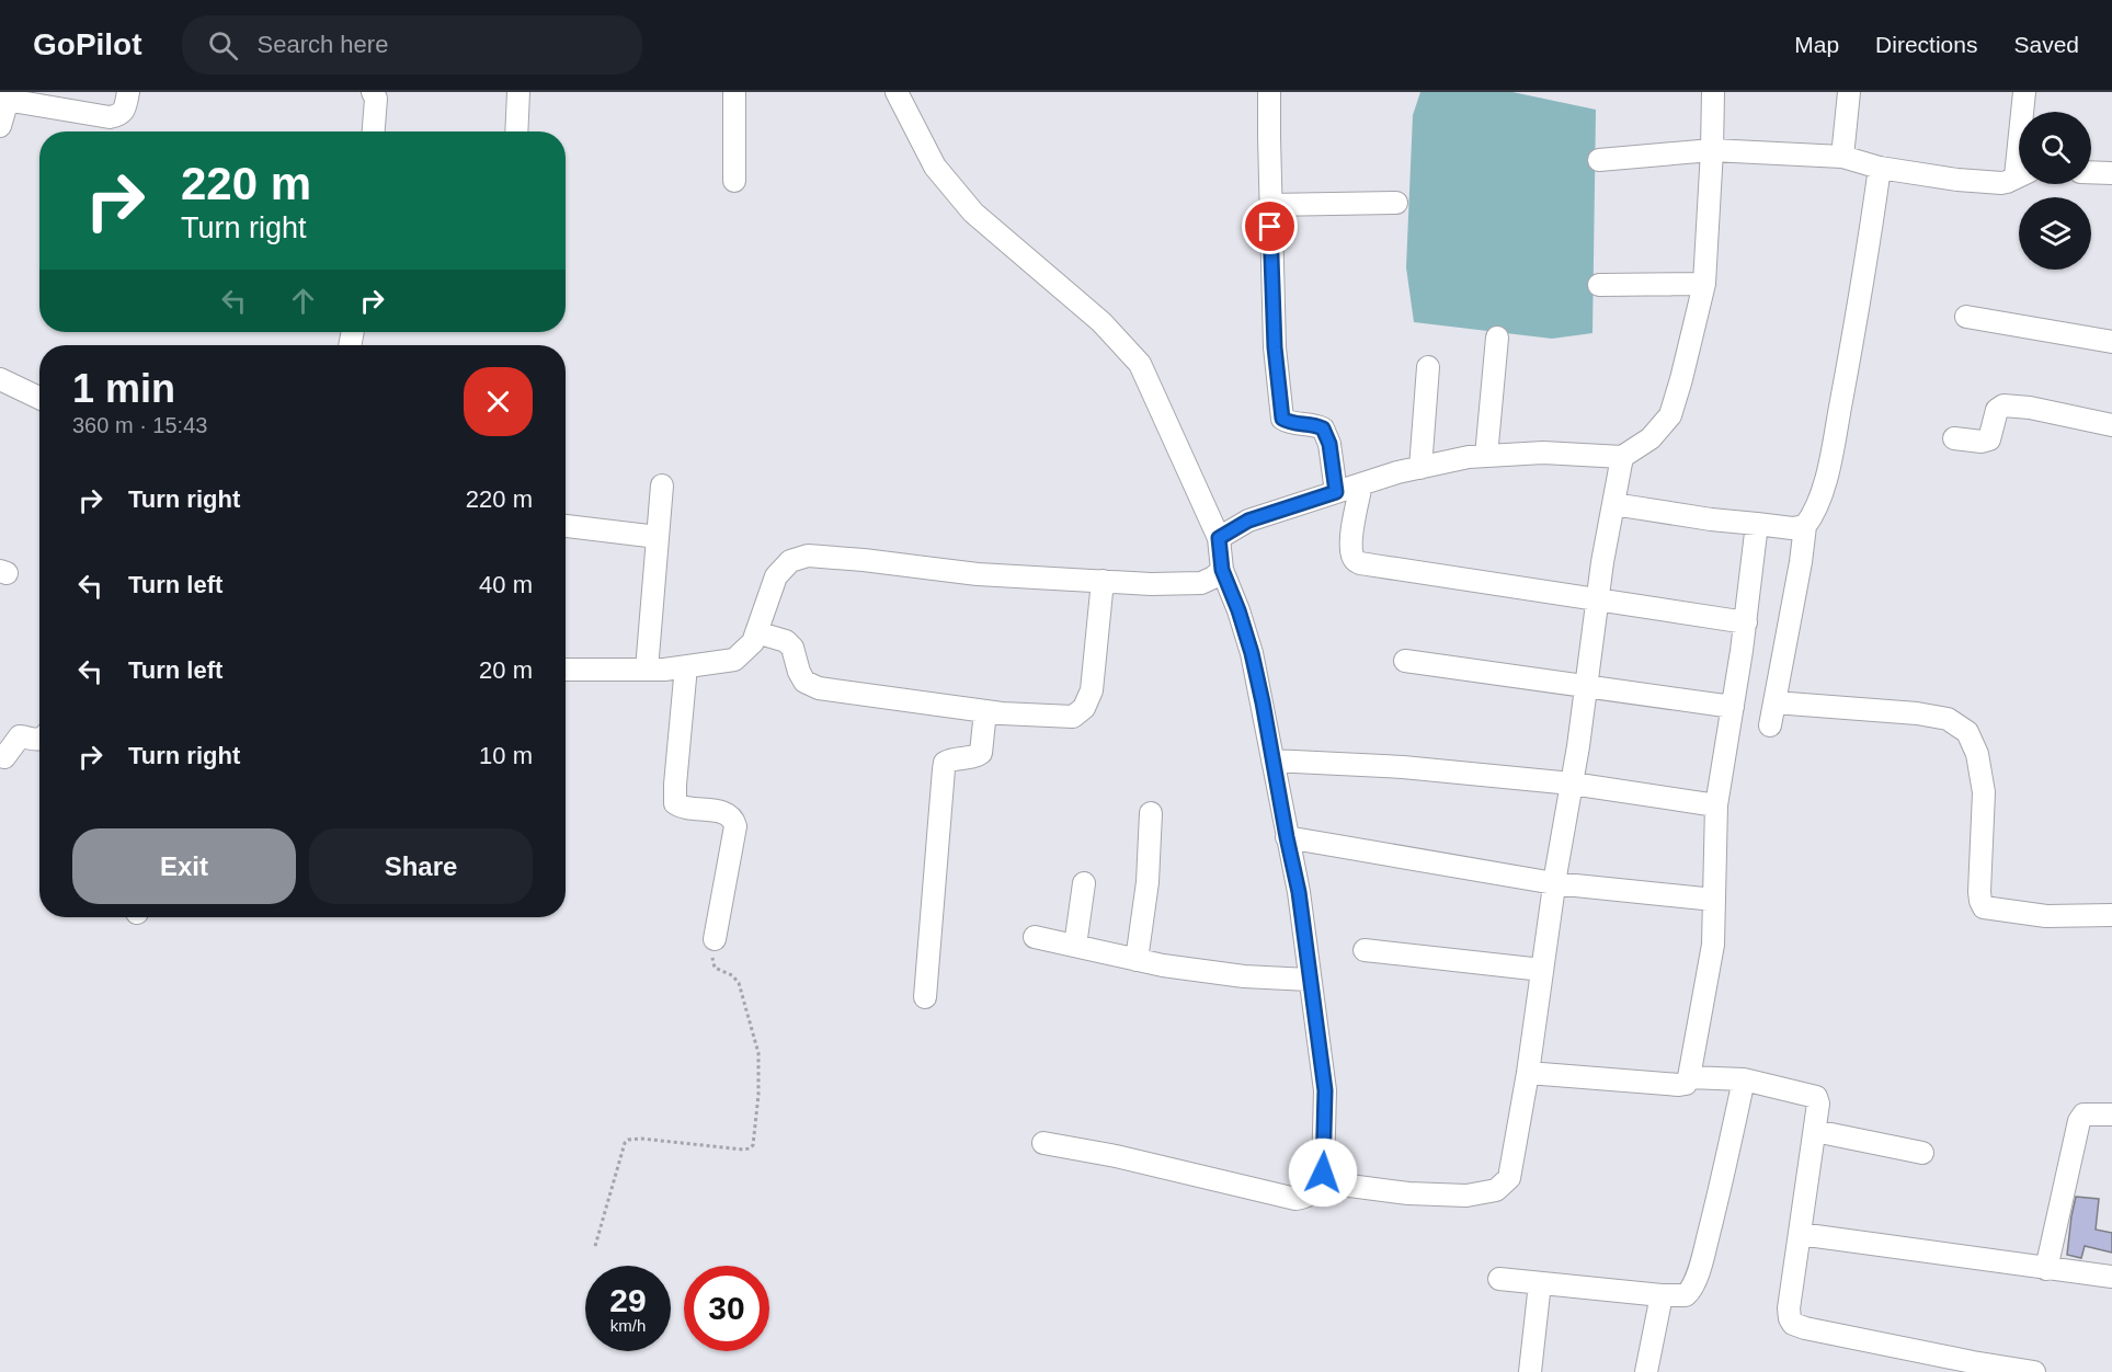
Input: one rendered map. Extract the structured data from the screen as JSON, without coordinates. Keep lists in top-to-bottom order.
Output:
{
  "page": {
    "header": "GoPilot",
    "search": "Search here",
    "nav": ["Map", "Directions", "Saved"],
    "turn": ["220 m", "Turn right"],
    "heading": ["1 min", "360 m · 15:43"],
    "list": [
      {
        "name": "Turn right",
        "value": "220 m"
      },
      {
        "name": "Turn left",
        "value": "40 m"
      },
      {
        "name": "Turn left",
        "value": "20 m"
      },
      {
        "name": "Turn right",
        "value": "10 m"
      }
    ],
    "buttons": ["Exit", "Share"],
    "speed": "29 km/h",
    "limit": "30"
  }
}
